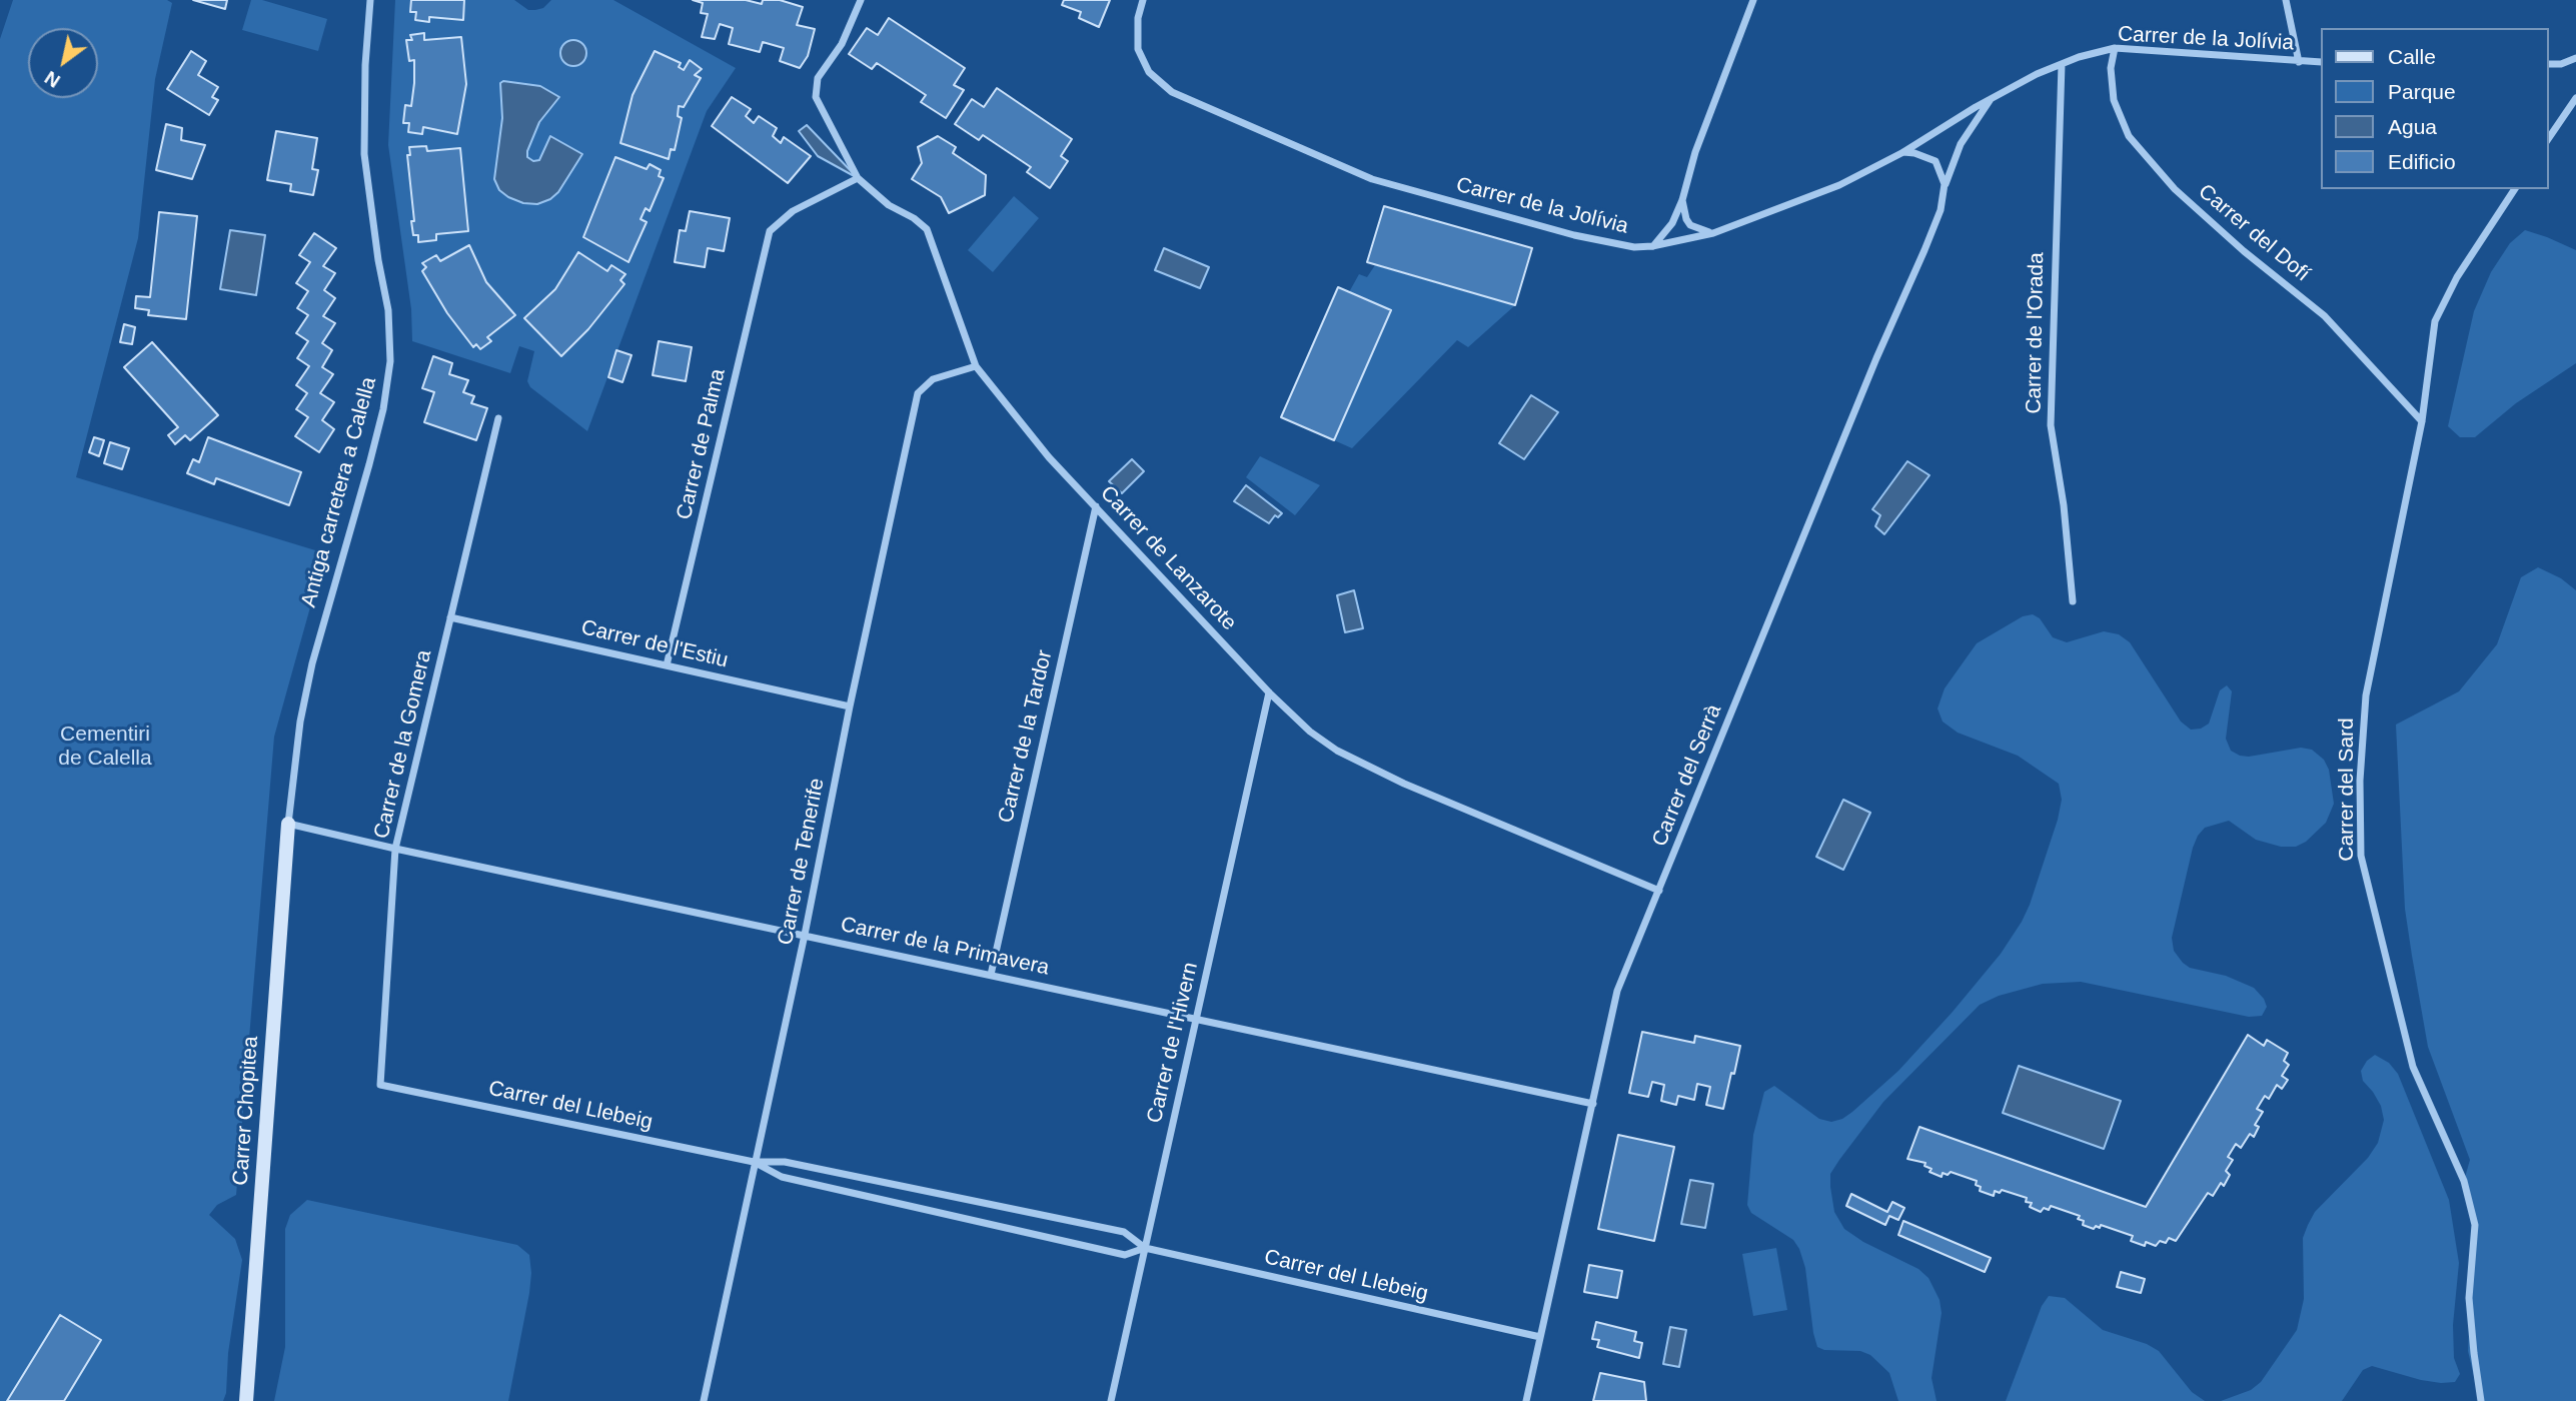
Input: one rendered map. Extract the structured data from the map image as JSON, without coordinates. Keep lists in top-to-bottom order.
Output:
{
  "streets": {
    "street": [
      "Carrer de la Jolívia",
      "Carrer del Dofí",
      "Carrer de l'Orada",
      "Carrer de Palma",
      "Antiga carretera a Calella",
      "Carrer de Lanzarote",
      "Carrer de l'Estiu",
      "Carrer de la Tardor",
      "Carrer de la Gomera",
      "Carrer del Serrà",
      "Carrer del Sard",
      "Carrer de Tenerife",
      "Carrer de la Primavera",
      "Carrer de l'Hivern",
      "Carrer del Llebeig",
      "Carrer Chopitea"
    ]
  },
  "crossings": [
    ["Carrer de la Jolívia", "Carrer del Dofí"],
    ["Carrer de la Jolívia", "Carrer de l'Orada"],
    ["Carrer de la Jolívia", "Carrer del Serrà"],
    ["Carrer del Dofí", "Carrer del Sard"],
    ["Carrer de Palma", "Carrer de Lanzarote"],
    ["Carrer de Palma", "Carrer de l'Estiu"],
    ["Antiga carretera a Calella", "Carrer de la Primavera"],
    ["Antiga carretera a Calella", "Carrer Chopitea"],
    ["Carrer de Lanzarote", "Carrer de la Tardor"],
    ["Carrer de Lanzarote", "Carrer del Serrà"],
    ["Carrer de Lanzarote", "Carrer de Tenerife"],
    ["Carrer de Lanzarote", "Carrer de l'Hivern"],
    ["Carrer de l'Estiu", "Carrer de la Gomera"],
    ["Carrer de l'Estiu", "Carrer de Tenerife"],
    ["Carrer de la Tardor", "Carrer de la Primavera"],
    ["Carrer de la Gomera", "Carrer de la Primavera"],
    ["Carrer de la Gomera", "Carrer del Llebeig"],
    ["Carrer del Serrà", "Carrer de la Primavera"],
    ["Carrer del Serrà", "Carrer del Llebeig"],
    ["Carrer de Tenerife", "Carrer de la Primavera"],
    ["Carrer de Tenerife", "Carrer del Llebeig"],
    ["Carrer de la Primavera", "Carrer de l'Hivern"],
    ["Carrer de la Primavera", "Carrer Chopitea"],
    ["Carrer de l'Hivern", "Carrer del Llebeig"]
  ],
  "parks": ["Cementiri de Calella"],
  "legend": [
    "Calle",
    "Parque",
    "Agua",
    "Edificio"
  ],
  "north": "bottom left"
}
